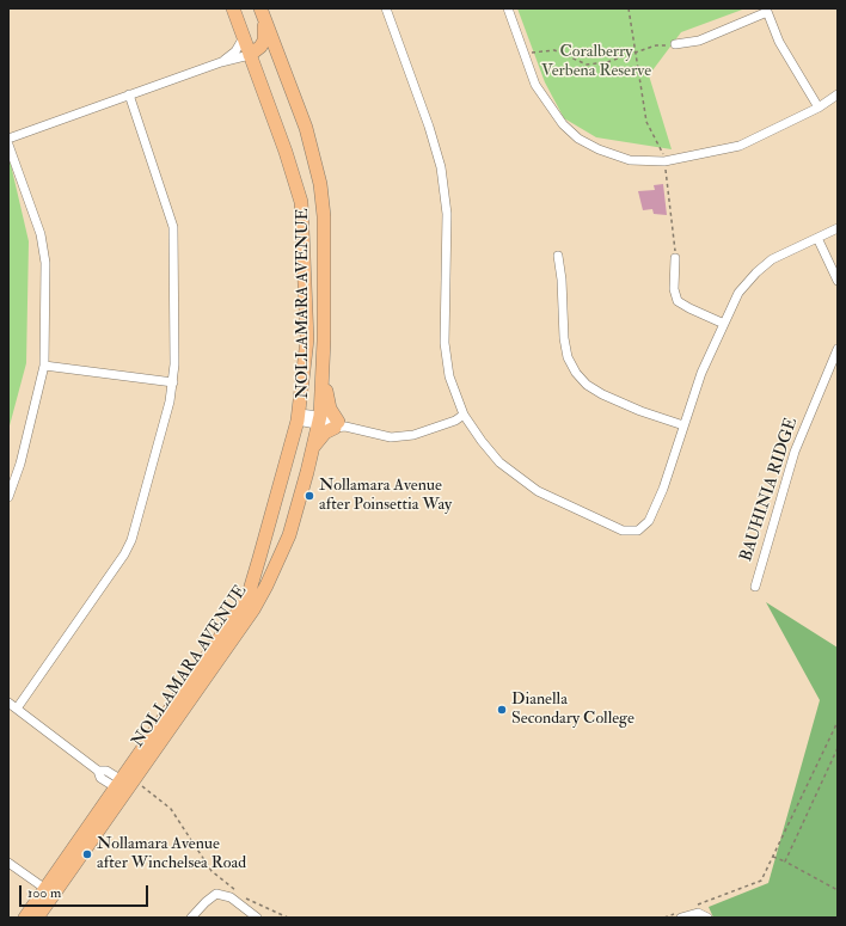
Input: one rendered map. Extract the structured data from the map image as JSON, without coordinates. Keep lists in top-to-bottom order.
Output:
{
  "streets": {
    "main road": ["NOLLAMARA AVENUE"],
    "street": ["BAUHINIA RIDGE"]
  },
  "parks": ["Coralberry Verbena Reserve"],
  "places": ["Nollamara Avenue after Poinsettia Way", "Dianella Secondary College", "Nollamara Avenue after Winchelsea Road"],
  "scale_bar": "100 m"
}
